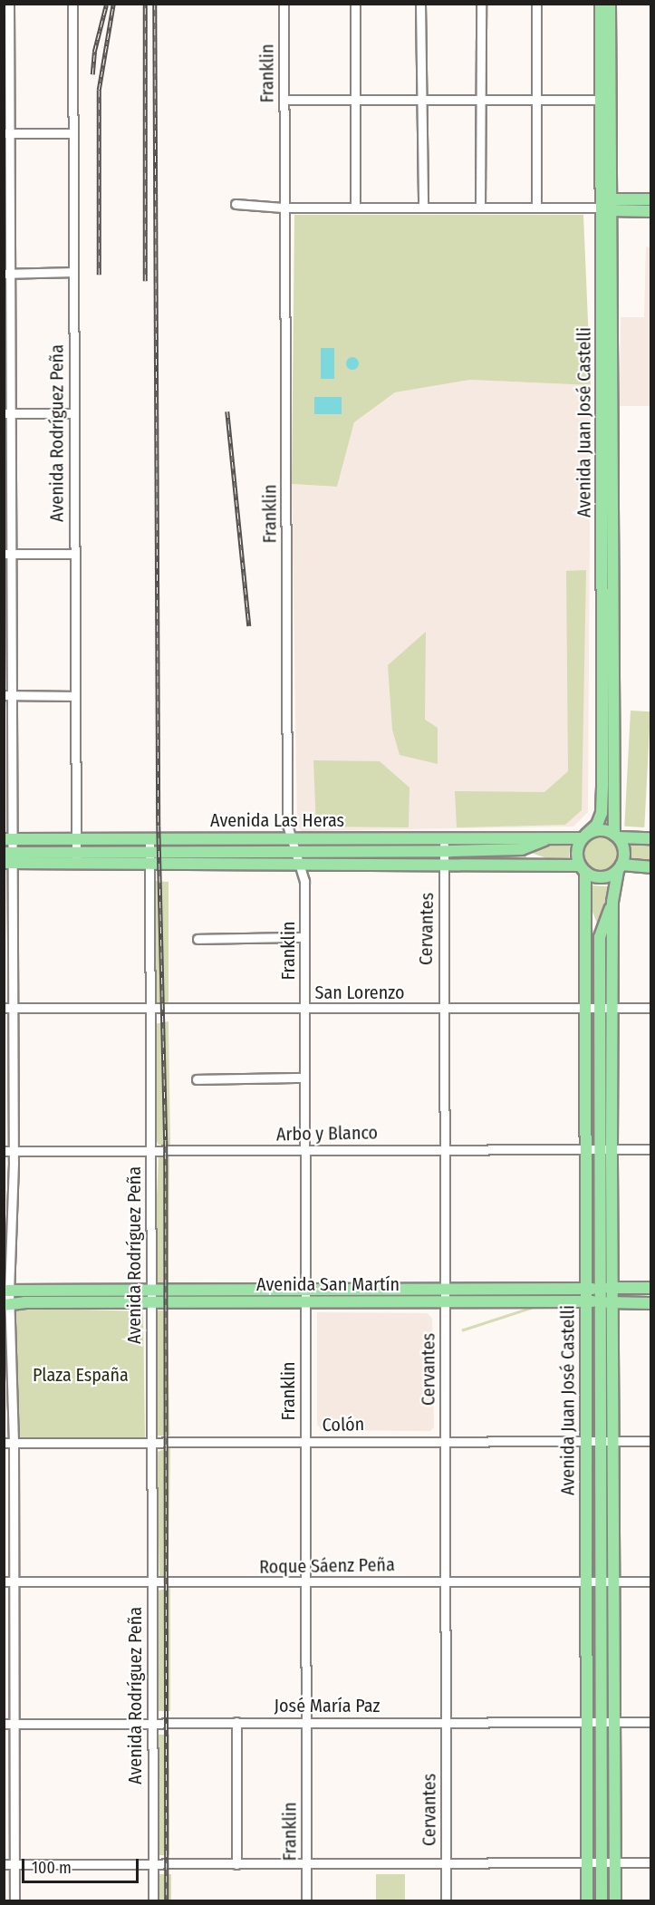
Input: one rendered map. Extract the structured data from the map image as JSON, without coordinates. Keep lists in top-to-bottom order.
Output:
{
  "streets": {
    "main road": ["Avenida Juan José Castelli", "Avenida Las Heras", "Avenida San Martín"],
    "street": [
      "Franklin",
      "Avenida Rodríguez Peña",
      "Cervantes",
      "San Lorenzo",
      "Arbo y Blanco",
      "Colón",
      "Roque Sáenz Peña",
      "José María Paz"
    ]
  },
  "crossings": [
    ["Franklin", "Avenida Las Heras"],
    ["Franklin", "San Lorenzo"],
    ["Franklin", "Arbo y Blanco"],
    ["Franklin", "Avenida San Martín"],
    ["Franklin", "Colón"],
    ["Franklin", "Roque Sáenz Peña"],
    ["Franklin", "José María Paz"],
    ["Avenida Juan José Castelli", "Avenida Las Heras"],
    ["Avenida Juan José Castelli", "San Lorenzo"],
    ["Avenida Juan José Castelli", "Arbo y Blanco"],
    ["Avenida Juan José Castelli", "Avenida San Martín"],
    ["Avenida Juan José Castelli", "Colón"],
    ["Avenida Juan José Castelli", "Roque Sáenz Peña"],
    ["Avenida Juan José Castelli", "José María Paz"],
    ["Avenida Rodríguez Peña", "Avenida Las Heras"],
    ["Avenida Rodríguez Peña", "San Lorenzo"],
    ["Avenida Rodríguez Peña", "Arbo y Blanco"],
    ["Avenida Rodríguez Peña", "Avenida San Martín"],
    ["Avenida Rodríguez Peña", "Colón"],
    ["Avenida Rodríguez Peña", "Roque Sáenz Peña"],
    ["Avenida Rodríguez Peña", "José María Paz"],
    ["Avenida Las Heras", "Cervantes"],
    ["Cervantes", "San Lorenzo"],
    ["Cervantes", "Arbo y Blanco"],
    ["Cervantes", "Avenida San Martín"],
    ["Cervantes", "Colón"],
    ["Cervantes", "Roque Sáenz Peña"],
    ["Cervantes", "José María Paz"]
  ],
  "parks": ["Plaza España"],
  "scale_bar": "100 m"
}
